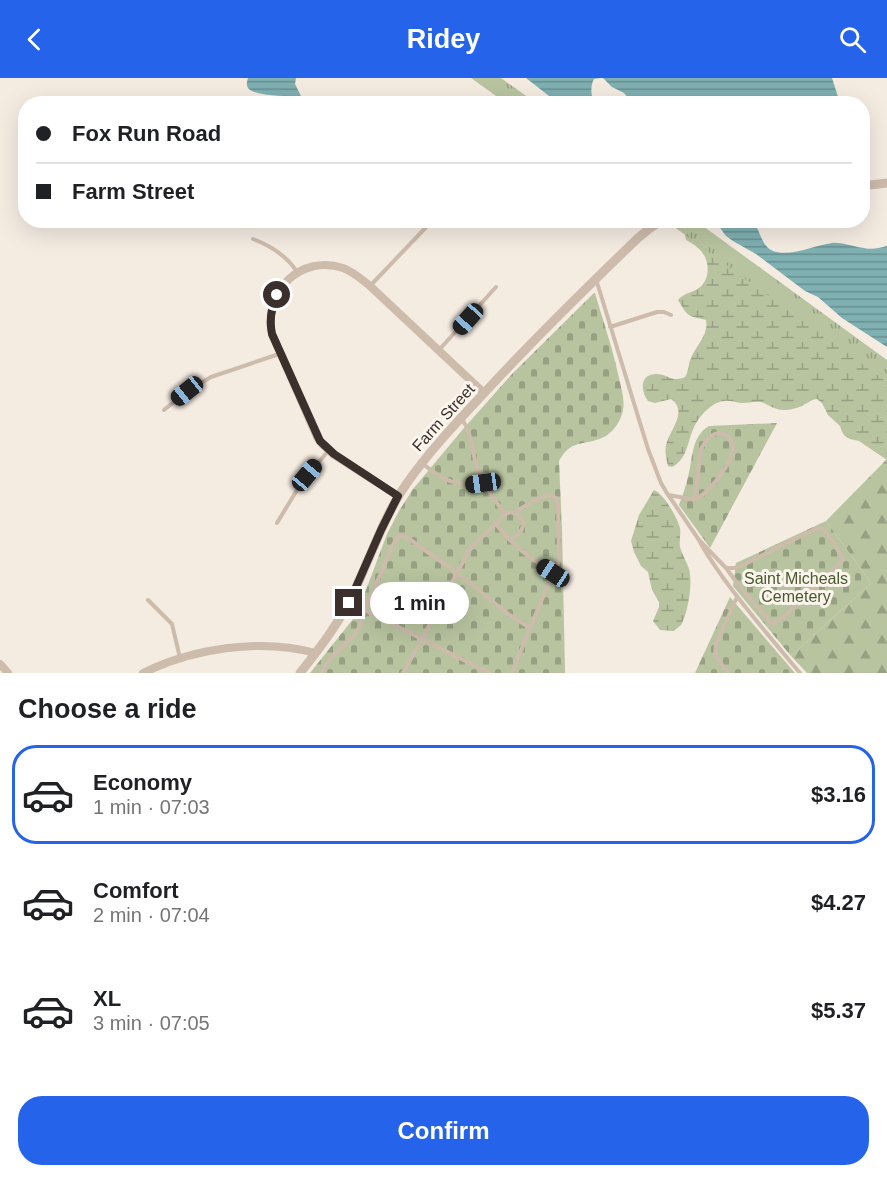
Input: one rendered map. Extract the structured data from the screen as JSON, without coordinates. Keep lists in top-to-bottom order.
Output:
{
  "streets": {
    "street": ["Farm Street"]
  },
  "parks": ["Saint Micheals Cemetery"],
  "page": {
    "header": "Ridey",
    "banner": ["Fox Run Road", "Farm Street"],
    "bubble": "1 min",
    "heading": "Choose a ride",
    "list": [
      {
        "name": "Economy",
        "note": "1 min · 07:03",
        "value": "$3.16"
      },
      {
        "name": "Comfort",
        "note": "2 min · 07:04",
        "value": "$4.27"
      },
      {
        "name": "XL",
        "note": "3 min · 07:05",
        "value": "$5.37"
      }
    ],
    "buttons": "Confirm"
  }
}
